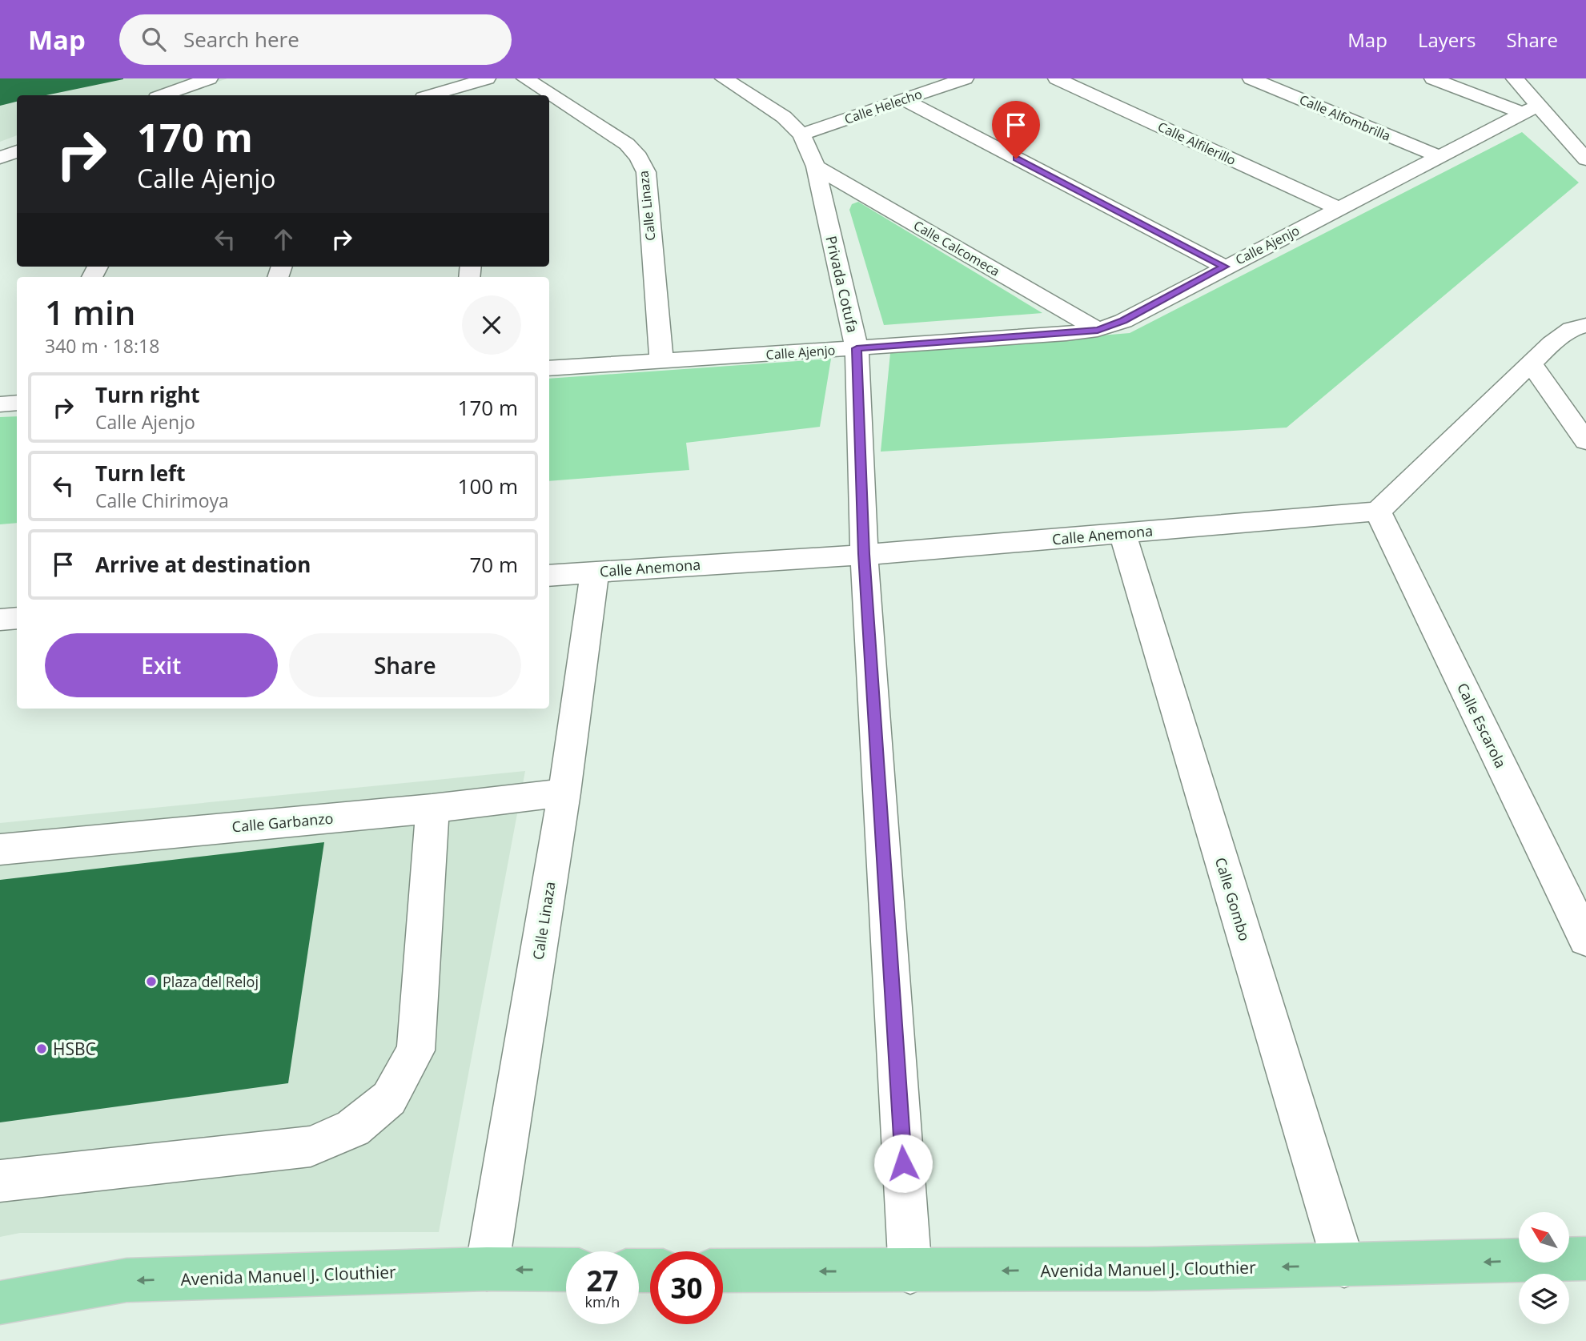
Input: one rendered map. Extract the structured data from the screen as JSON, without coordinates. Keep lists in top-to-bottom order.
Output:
{
  "streets": {
    "main road": ["Avenida Manuel J. Clouthier"],
    "street": [
      "Calle Helecho",
      "Calle Alfombrilla",
      "Calle Alfilerillo",
      "Calle Linaza",
      "Calle Ajenjo",
      "Calle Calcomeca",
      "Privada Cotufa",
      "Calle Anemona",
      "Calle Escarola",
      "Calle Garbanzo",
      "Calle Gombo"
    ]
  },
  "crossings": [
    ["Calle Helecho", "Privada Cotufa"],
    ["Calle Alfombrilla", "Calle Ajenjo"],
    ["Calle Alfilerillo", "Calle Ajenjo"],
    ["Calle Linaza", "Calle Ajenjo"],
    ["Calle Linaza", "Calle Anemona"],
    ["Calle Linaza", "Calle Garbanzo"],
    ["Calle Linaza", "Avenida Manuel J. Clouthier"],
    ["Calle Ajenjo", "Calle Calcomeca"],
    ["Calle Ajenjo", "Privada Cotufa"],
    ["Calle Calcomeca", "Privada Cotufa"],
    ["Privada Cotufa", "Calle Anemona"],
    ["Privada Cotufa", "Avenida Manuel J. Clouthier"],
    ["Calle Anemona", "Calle Escarola"],
    ["Calle Anemona", "Calle Gombo"],
    ["Calle Gombo", "Avenida Manuel J. Clouthier"]
  ],
  "one_way": ["Avenida Manuel J. Clouthier"],
  "places": ["Plaza del Reloj", "HSBC"],
  "north": "top left",
  "page": {
    "header": "Map",
    "search": "Search here",
    "nav": ["Map", "Layers", "Share"],
    "turn": ["170 m", "Calle Ajenjo"],
    "heading": ["1 min", "340 m · 18:18"],
    "list": [
      {
        "name": "Turn right",
        "note": "Calle Ajenjo",
        "value": "170 m"
      },
      {
        "name": "Turn left",
        "note": "Calle Chirimoya",
        "value": "100 m"
      },
      {
        "name": "Arrive at destination",
        "value": "70 m"
      }
    ],
    "buttons": ["Exit", "Share"],
    "speed": "27 km/h",
    "limit": "30"
  }
}
